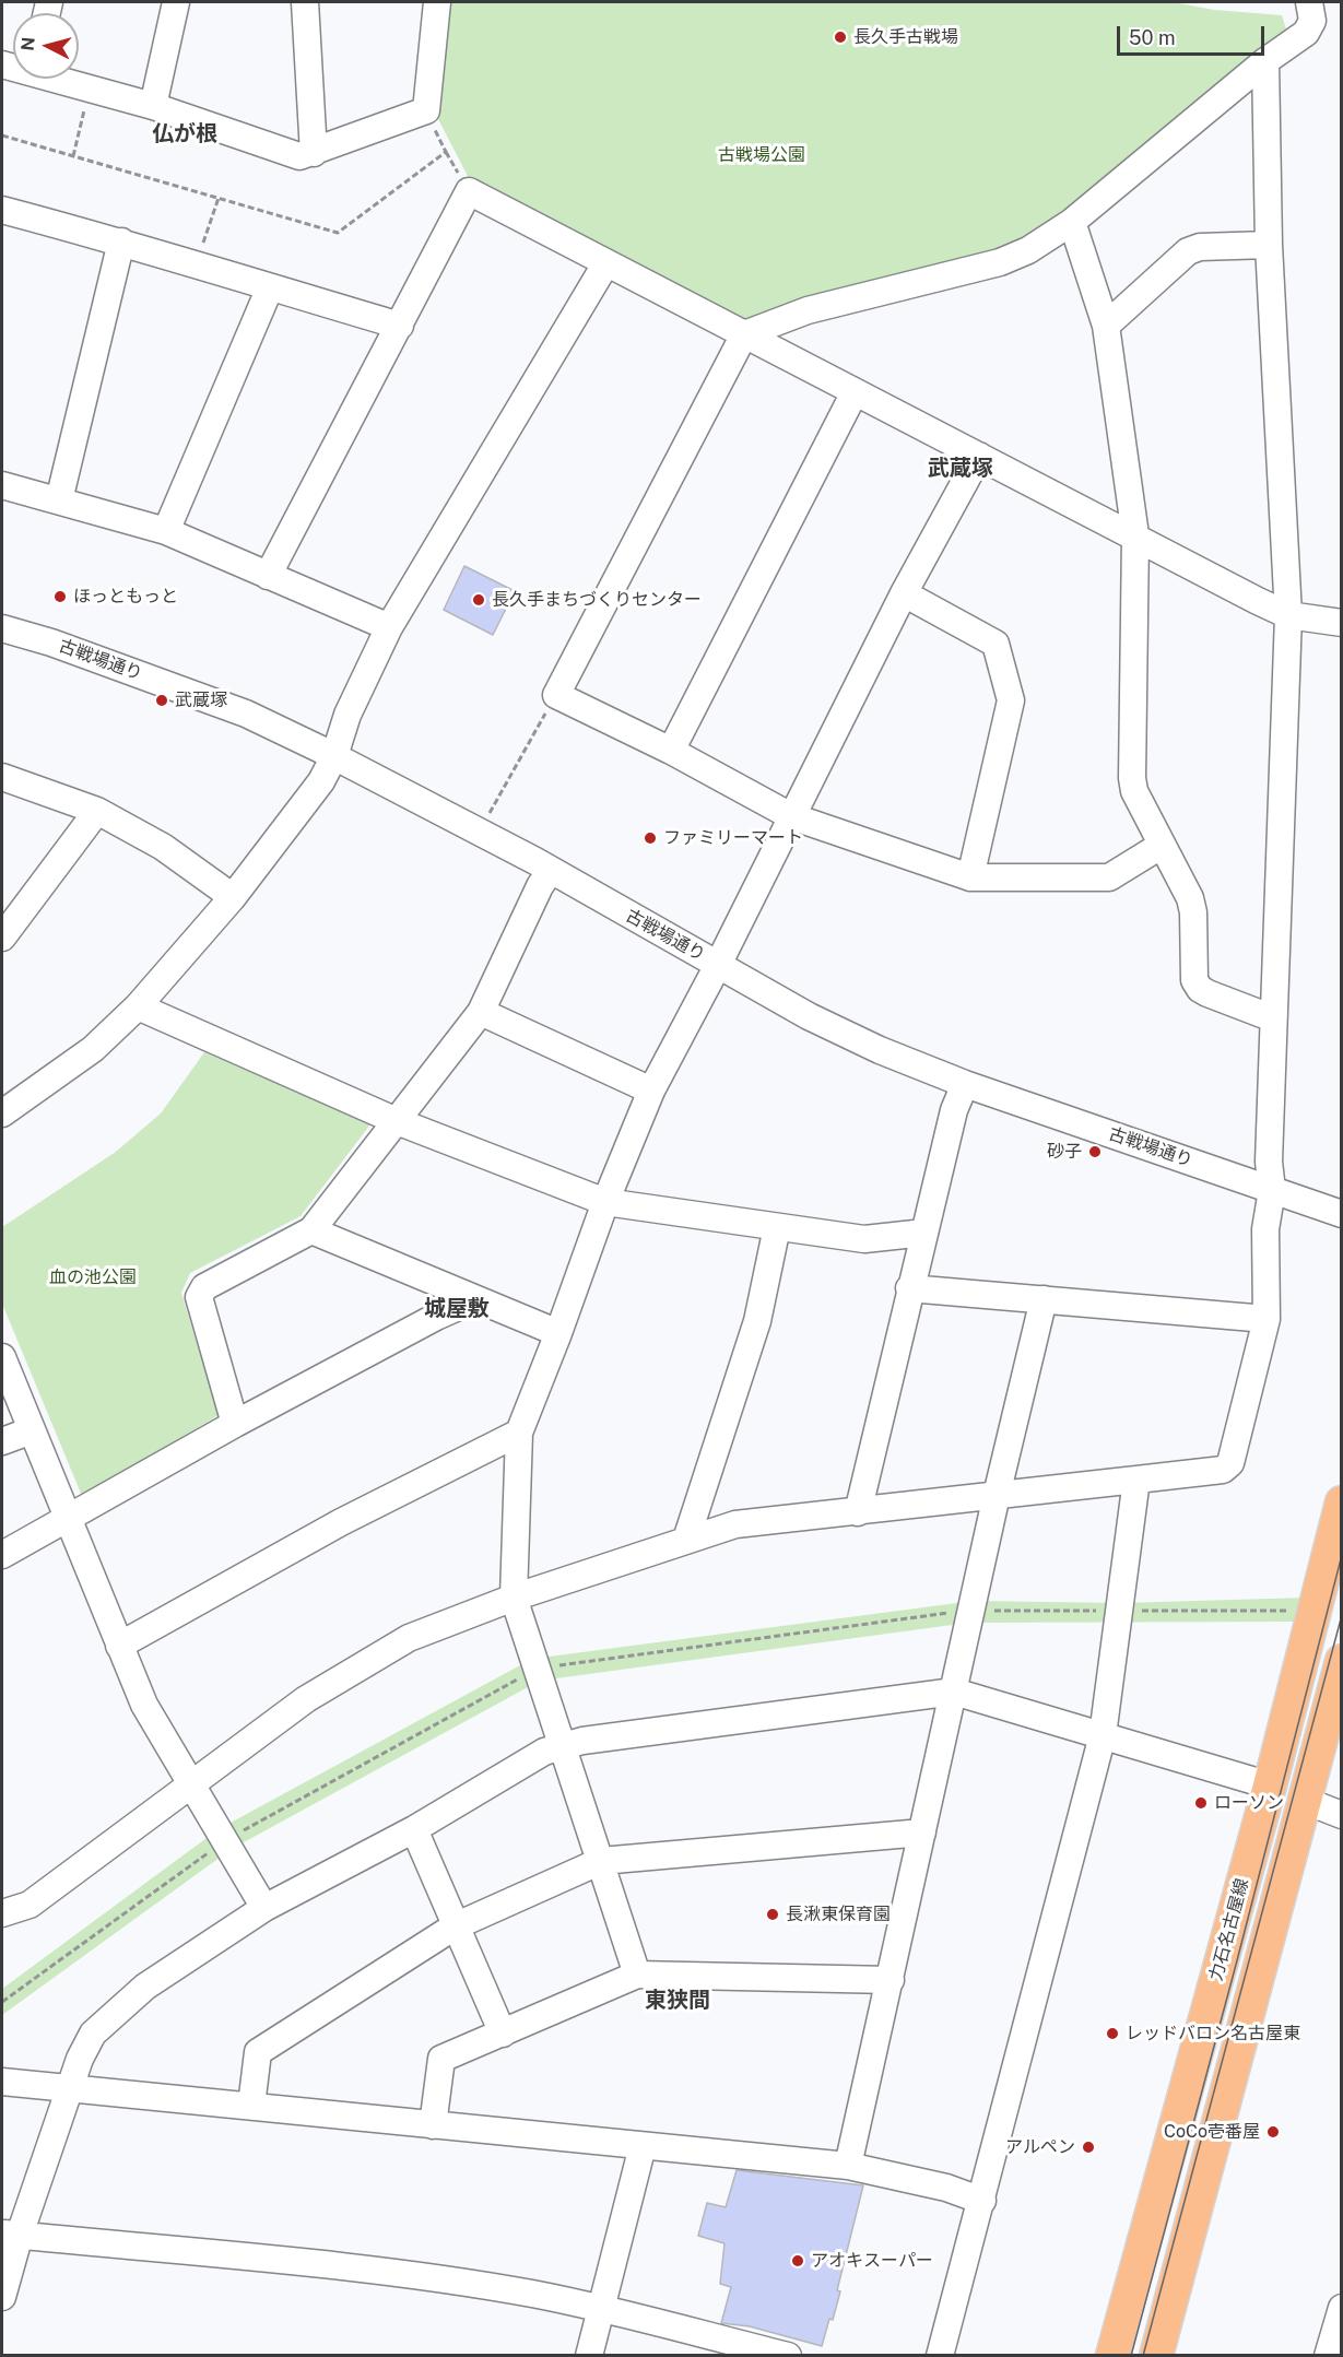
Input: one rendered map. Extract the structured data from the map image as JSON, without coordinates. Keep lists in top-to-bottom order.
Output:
{
  "streets": {
    "main road": ["力石名古屋線"],
    "street": ["古戦場通り"]
  },
  "districts": [
    "仏が根",
    "武蔵塚",
    "城屋敷",
    "東狭間"
  ],
  "parks": ["古戦場公園", "血の池公園"],
  "places": [
    "長久手古戦場",
    "ほっともっと",
    "長久手まちづくりセンター",
    "武蔵塚",
    "ファミリーマート",
    "砂子",
    "ローソン",
    "長湫東保育園",
    "レッドバロン名古屋東",
    "CoCo壱番屋",
    "アルペン",
    "アオキスーパー"
  ],
  "scale_bar": "50 m",
  "north": "left"
}
